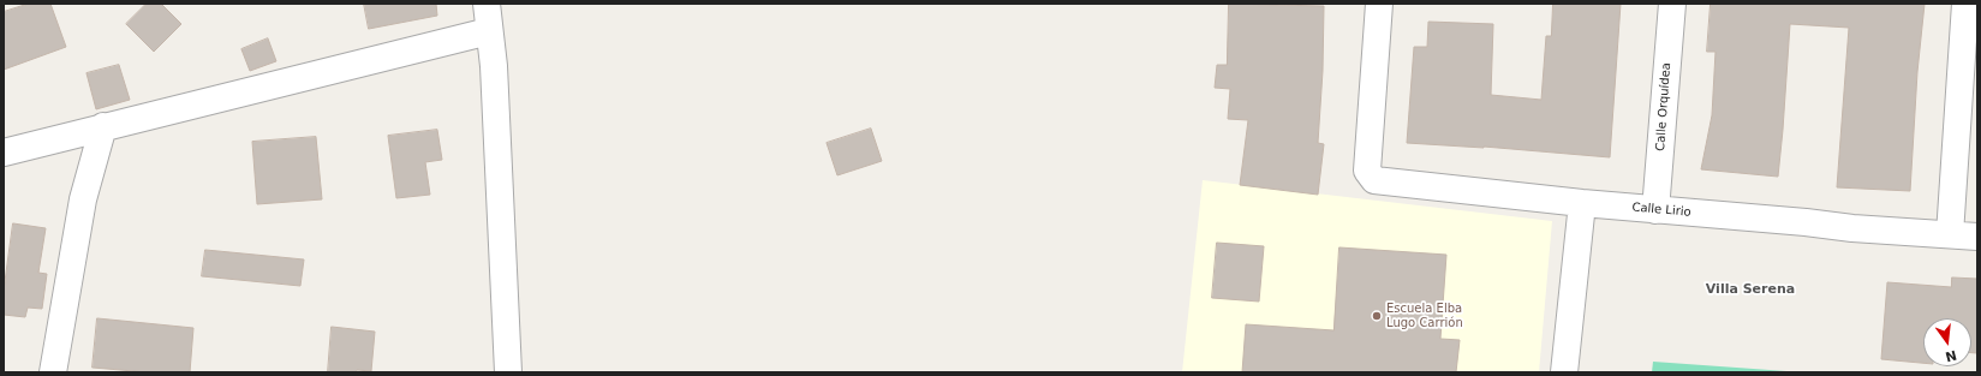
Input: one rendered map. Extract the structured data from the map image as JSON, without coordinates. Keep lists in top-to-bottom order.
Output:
{
  "streets": {
    "street": ["Calle Orquídea", "Calle Lirio"]
  },
  "crossings": [
    ["Calle Orquídea", "Calle Lirio"]
  ],
  "districts": ["Villa Serena"],
  "places": ["Escuela Elba Lugo Carrión"],
  "north": "bottom"
}
